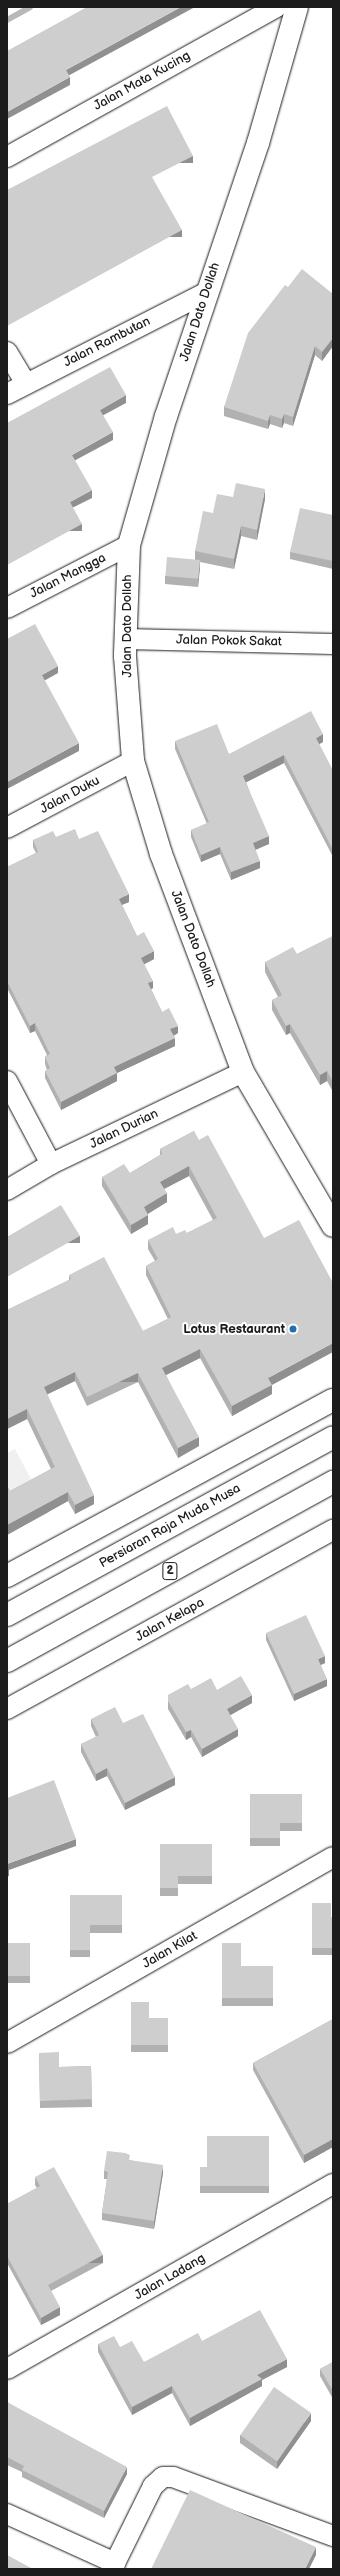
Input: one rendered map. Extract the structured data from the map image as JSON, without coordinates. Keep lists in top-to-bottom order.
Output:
{
  "streets": {
    "main road": ["Jalan Dato Dollah", "Persiaran Raja Muda Musa", "2"],
    "street": [
      "Jalan Mata Kucing",
      "Jalan Rambutan",
      "Jalan Mangga",
      "Jalan Pokok Sakat",
      "Jalan Duku",
      "Jalan Durian",
      "Jalan Kelapa",
      "Jalan Kilat",
      "Jalan Ladang"
    ]
  },
  "crossings": [
    ["Jalan Dato Dollah", "Jalan Rambutan"],
    ["Jalan Dato Dollah", "Jalan Mangga"],
    ["Jalan Dato Dollah", "Jalan Pokok Sakat"],
    ["Jalan Dato Dollah", "Jalan Duku"],
    ["Jalan Dato Dollah", "Jalan Durian"]
  ],
  "places": ["Lotus Restaurant"]
}
